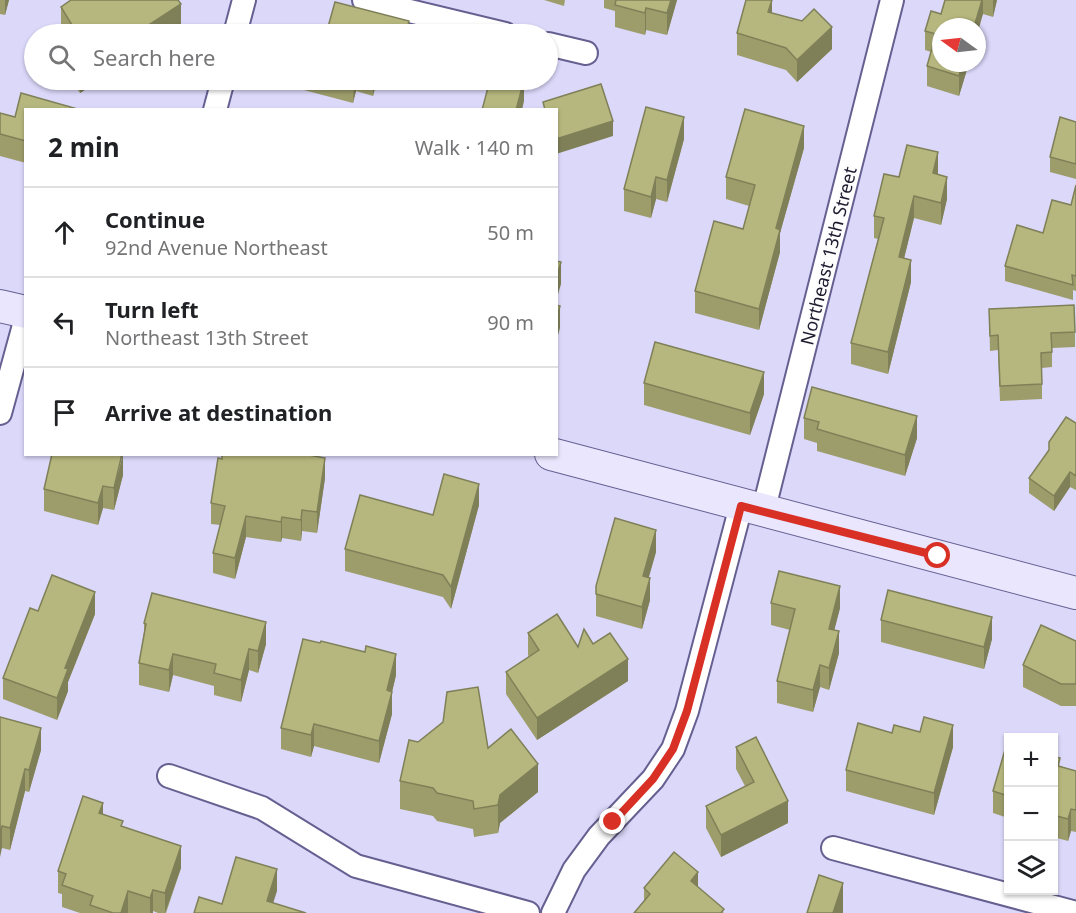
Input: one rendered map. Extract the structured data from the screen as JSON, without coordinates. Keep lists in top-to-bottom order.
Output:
{
  "streets": {
    "street": ["Northeast 13th Street"]
  },
  "north": "left",
  "page": {
    "search": "Search here",
    "heading": ["2 min", "Walk · 140 m"],
    "list": [
      ["Continue", "92nd Avenue Northeast", "50 m"],
      ["Turn left", "Northeast 13th Street", "90 m"],
      "Arrive at destination"
    ],
    "map_buttons": ["+", "−"]
  }
}
